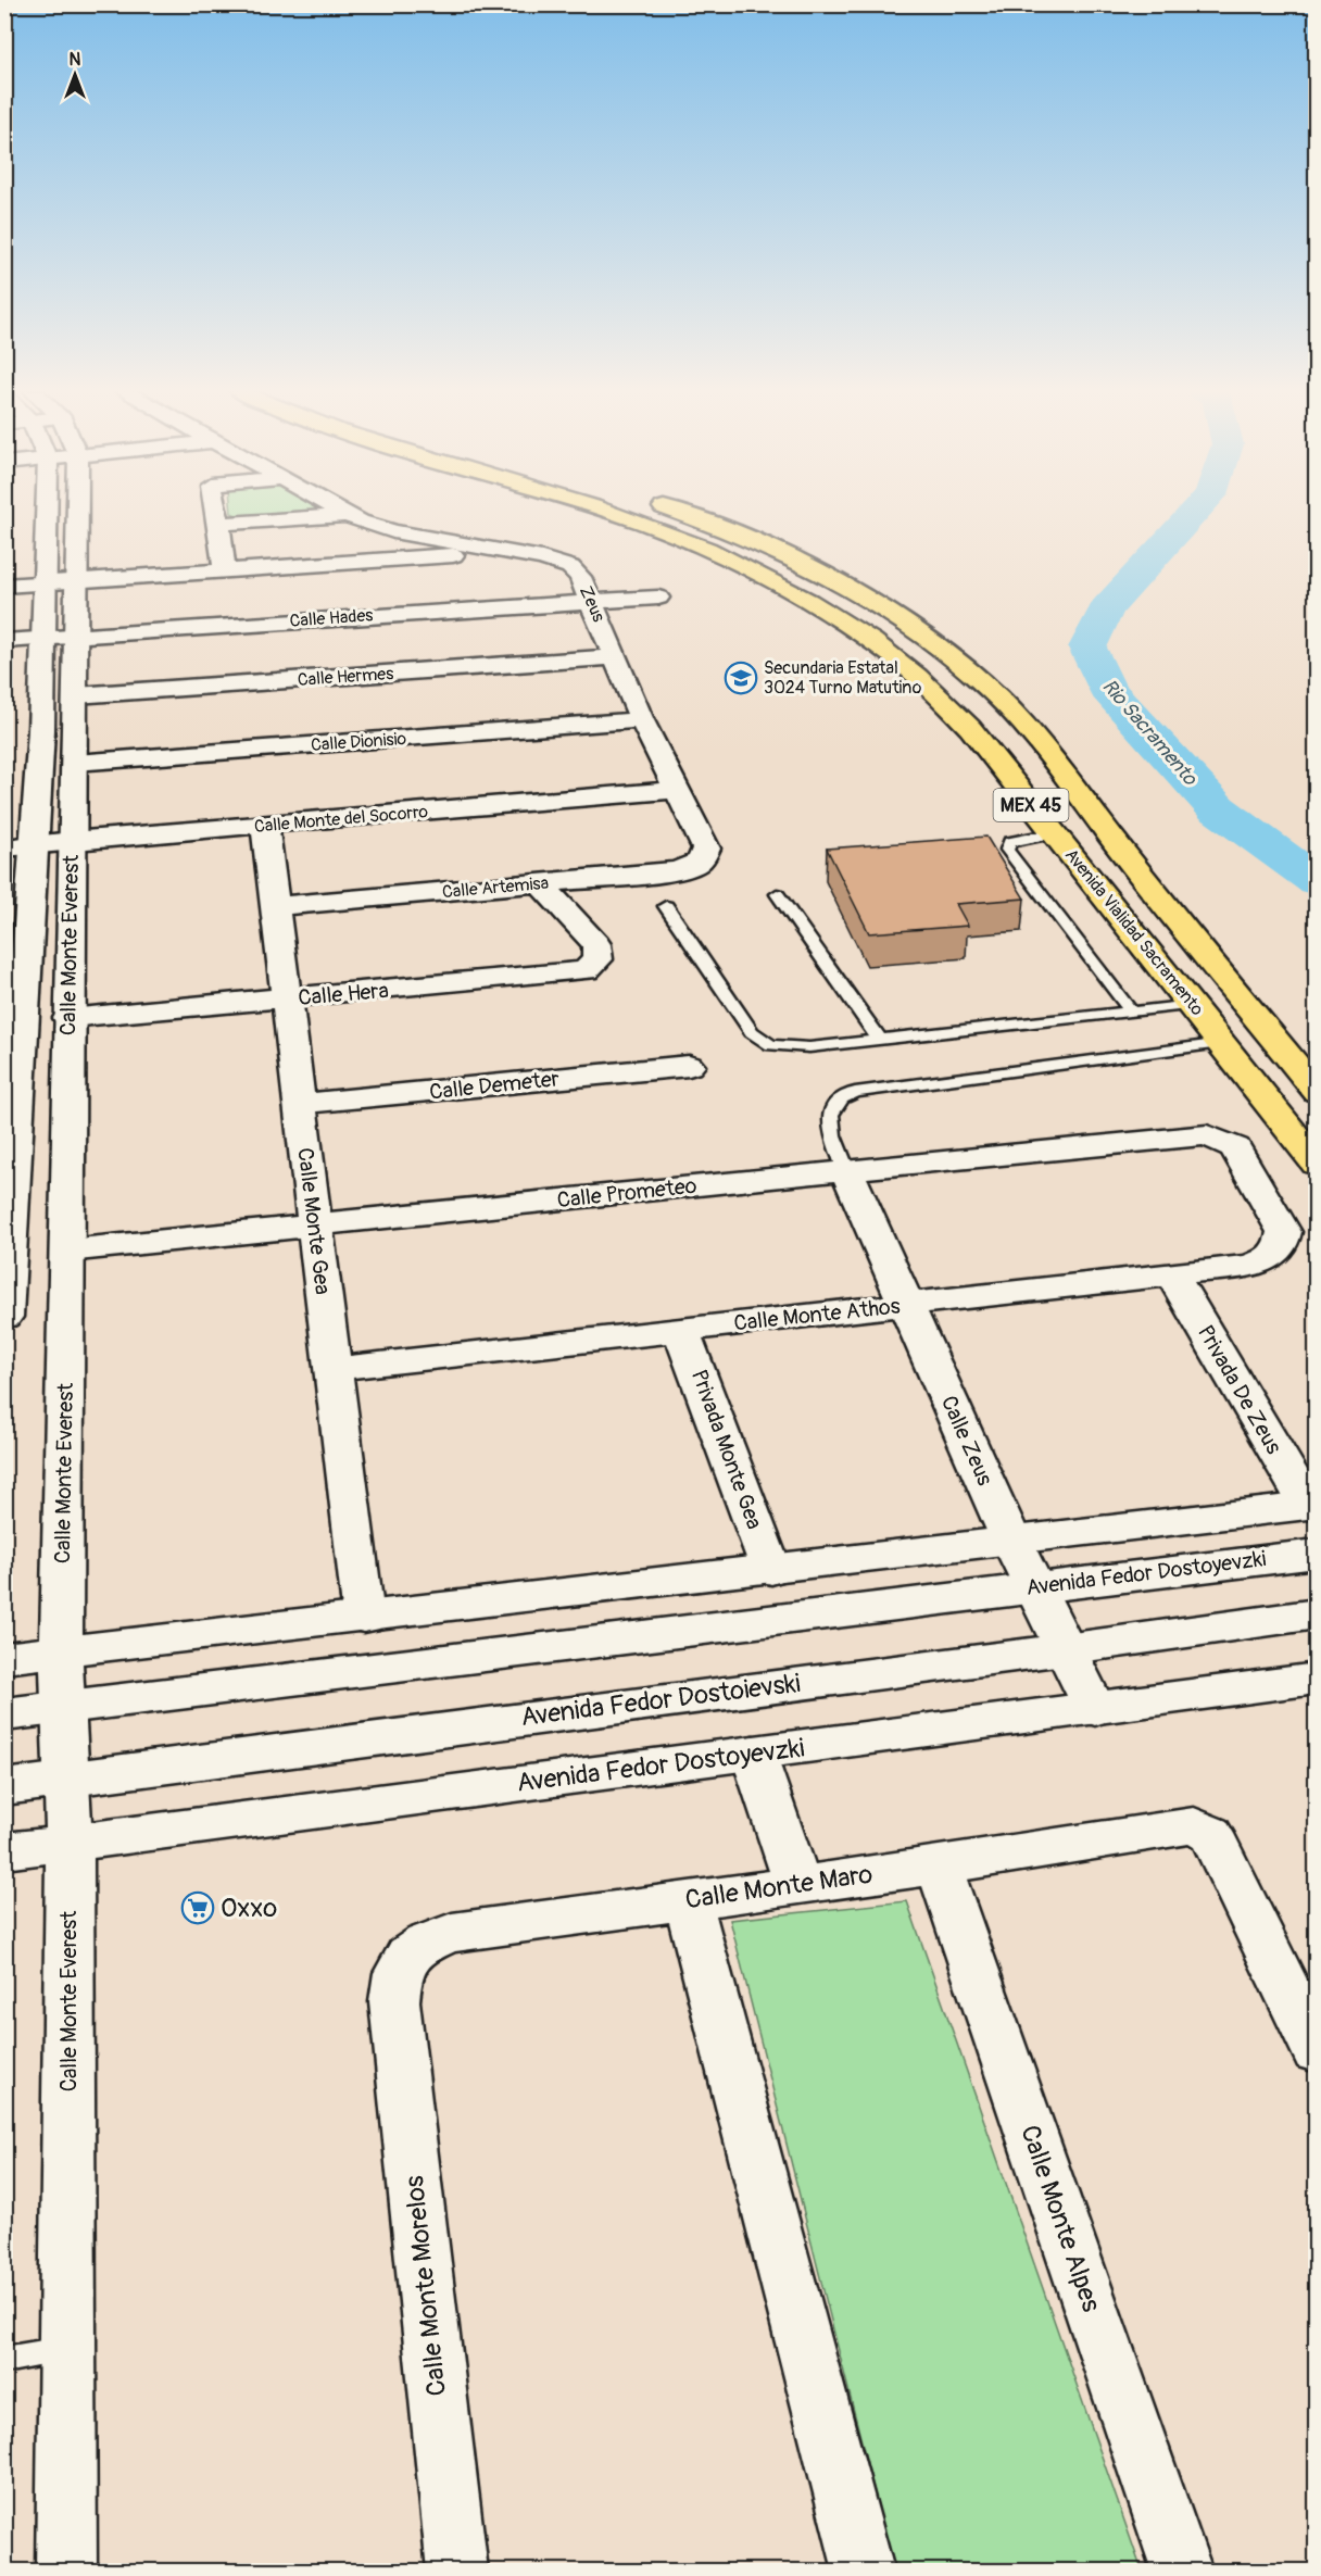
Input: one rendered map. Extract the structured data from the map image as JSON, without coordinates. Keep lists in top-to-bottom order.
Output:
{
  "streets": {
    "highway": ["MEX 45", "Avenida Vialidad Sacramento"],
    "street": [
      "Zeus",
      "Calle Hades",
      "Calle Hermes",
      "Calle Dionisio",
      "Calle Monte del Socorro",
      "Calle Artemisa",
      "Calle Monte Everest",
      "Calle Hera",
      "Calle Demeter",
      "Calle Prometeo",
      "Calle Monte Gea",
      "Calle Monte Athos",
      "Privada De Zeus",
      "Calle Zeus",
      "Privada Monte Gea",
      "Avenida Fedor Dostoyevzki",
      "Avenida Fedor Dostoievski",
      "Calle Monte Maro",
      "Calle Monte Alpes",
      "Calle Monte Morelos"
    ]
  },
  "crossings": [
    ["Zeus", "Calle Hades"],
    ["Zeus", "Calle Hermes"],
    ["Zeus", "Calle Dionisio"],
    ["Zeus", "Calle Monte del Socorro"],
    ["Zeus", "Calle Artemisa"],
    ["Calle Hades", "Calle Monte Everest"],
    ["Calle Hermes", "Calle Monte Everest"],
    ["Calle Dionisio", "Calle Monte Everest"],
    ["Calle Monte del Socorro", "Calle Monte Everest"],
    ["Calle Monte del Socorro", "Calle Monte Gea"],
    ["Calle Artemisa", "Calle Hera"],
    ["Calle Artemisa", "Calle Monte Gea"],
    ["Calle Monte Everest", "Calle Hera"],
    ["Calle Monte Everest", "Calle Prometeo"],
    ["Calle Monte Everest", "Avenida Fedor Dostoyevzki"],
    ["Calle Monte Everest", "Avenida Fedor Dostoievski"],
    ["Calle Hera", "Calle Monte Gea"],
    ["Calle Demeter", "Calle Monte Gea"],
    ["Calle Prometeo", "Calle Monte Gea"],
    ["Calle Prometeo", "Calle Monte Athos"],
    ["Calle Prometeo", "Calle Zeus"],
    ["Calle Monte Gea", "Calle Monte Athos"],
    ["Calle Monte Athos", "Privada De Zeus"],
    ["Calle Monte Athos", "Calle Zeus"],
    ["Calle Monte Athos", "Privada Monte Gea"],
    ["Calle Zeus", "Avenida Fedor Dostoyevzki"],
    ["Calle Zeus", "Avenida Fedor Dostoievski"],
    ["Calle Monte Maro", "Calle Monte Alpes"],
    ["Calle Monte Maro", "Calle Monte Morelos"]
  ],
  "water": ["Rio Sacramento"],
  "places": {
    "school or university": ["Secundaria Estatal 3024 Turno Matutino"],
    "supermarket": ["Oxxo"]
  },
  "north": "top"
}
